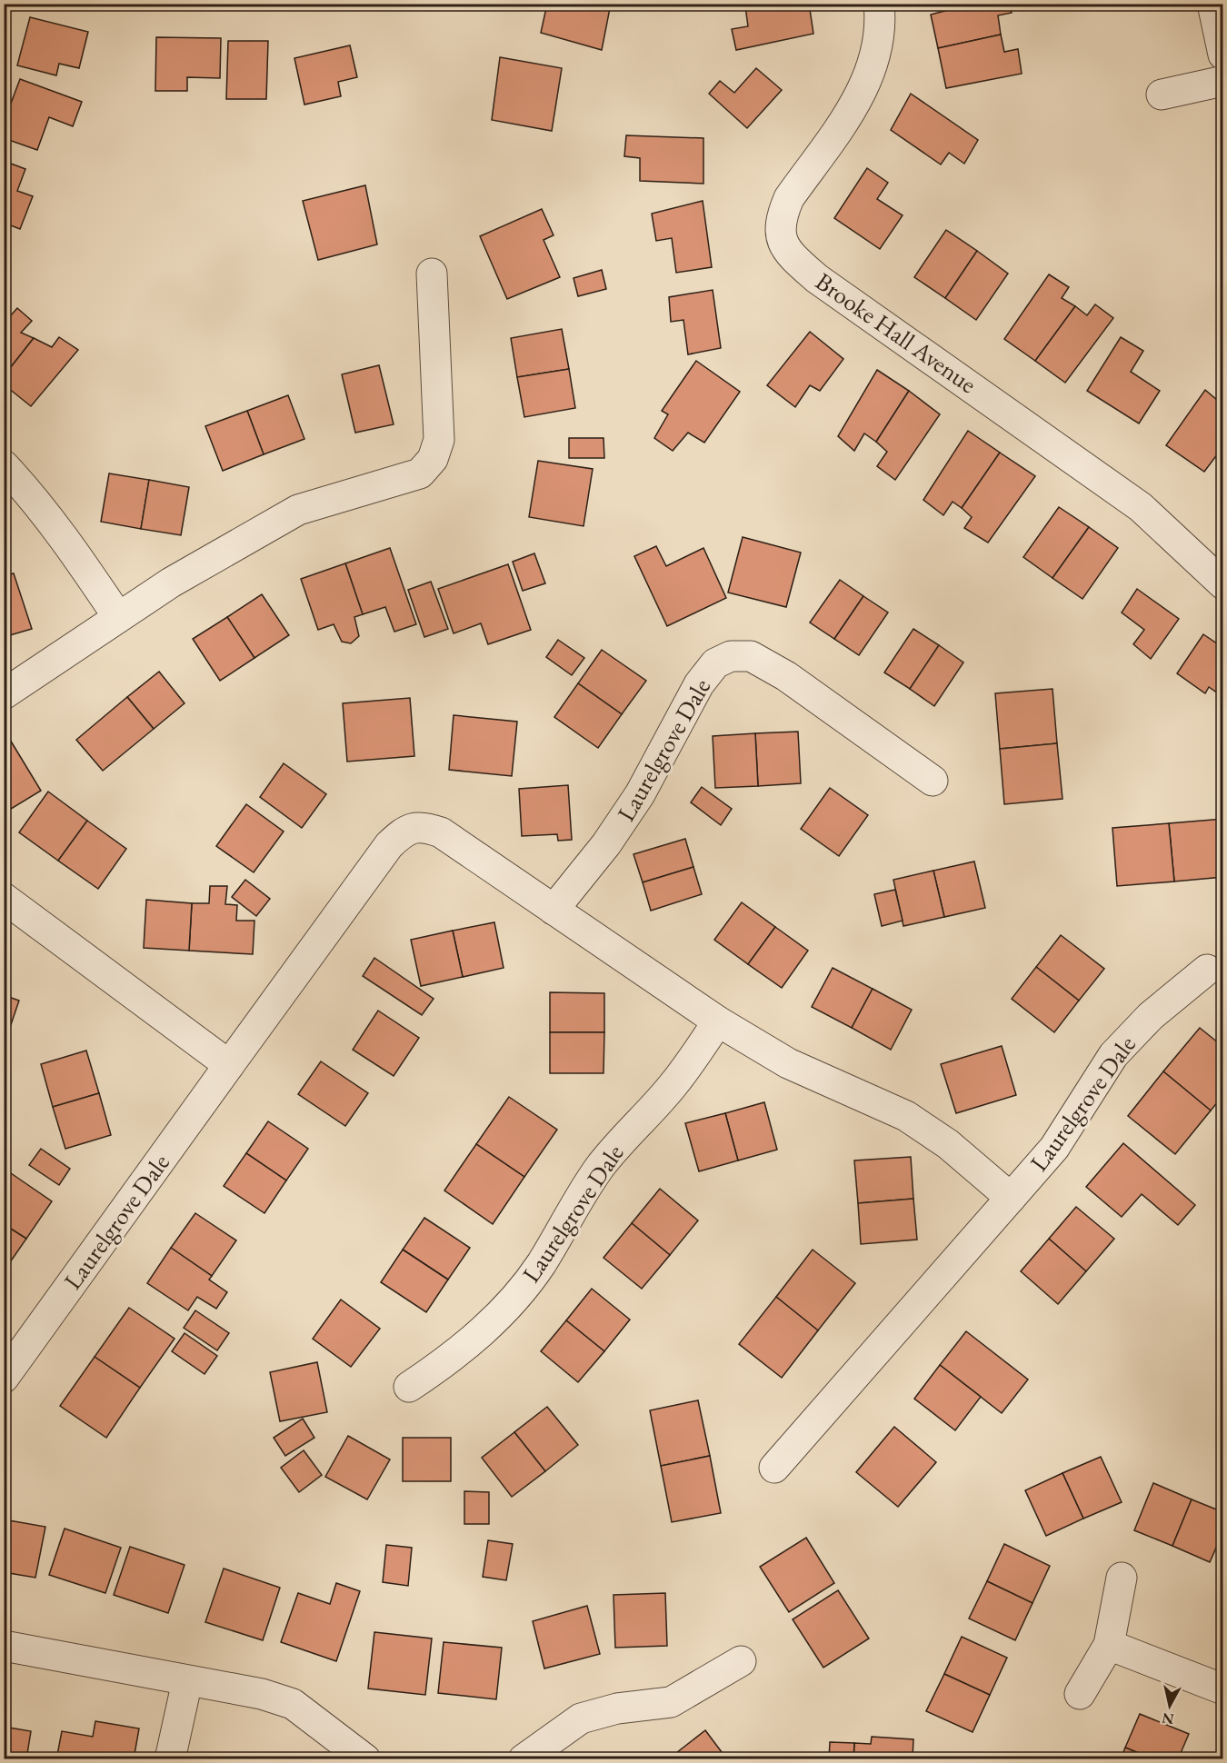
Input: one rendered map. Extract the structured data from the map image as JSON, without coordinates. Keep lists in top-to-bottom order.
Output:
{
  "streets": {
    "street": ["Brooke Hall Avenue", "Laurelgrove Dale"]
  },
  "north": "bottom"
}
